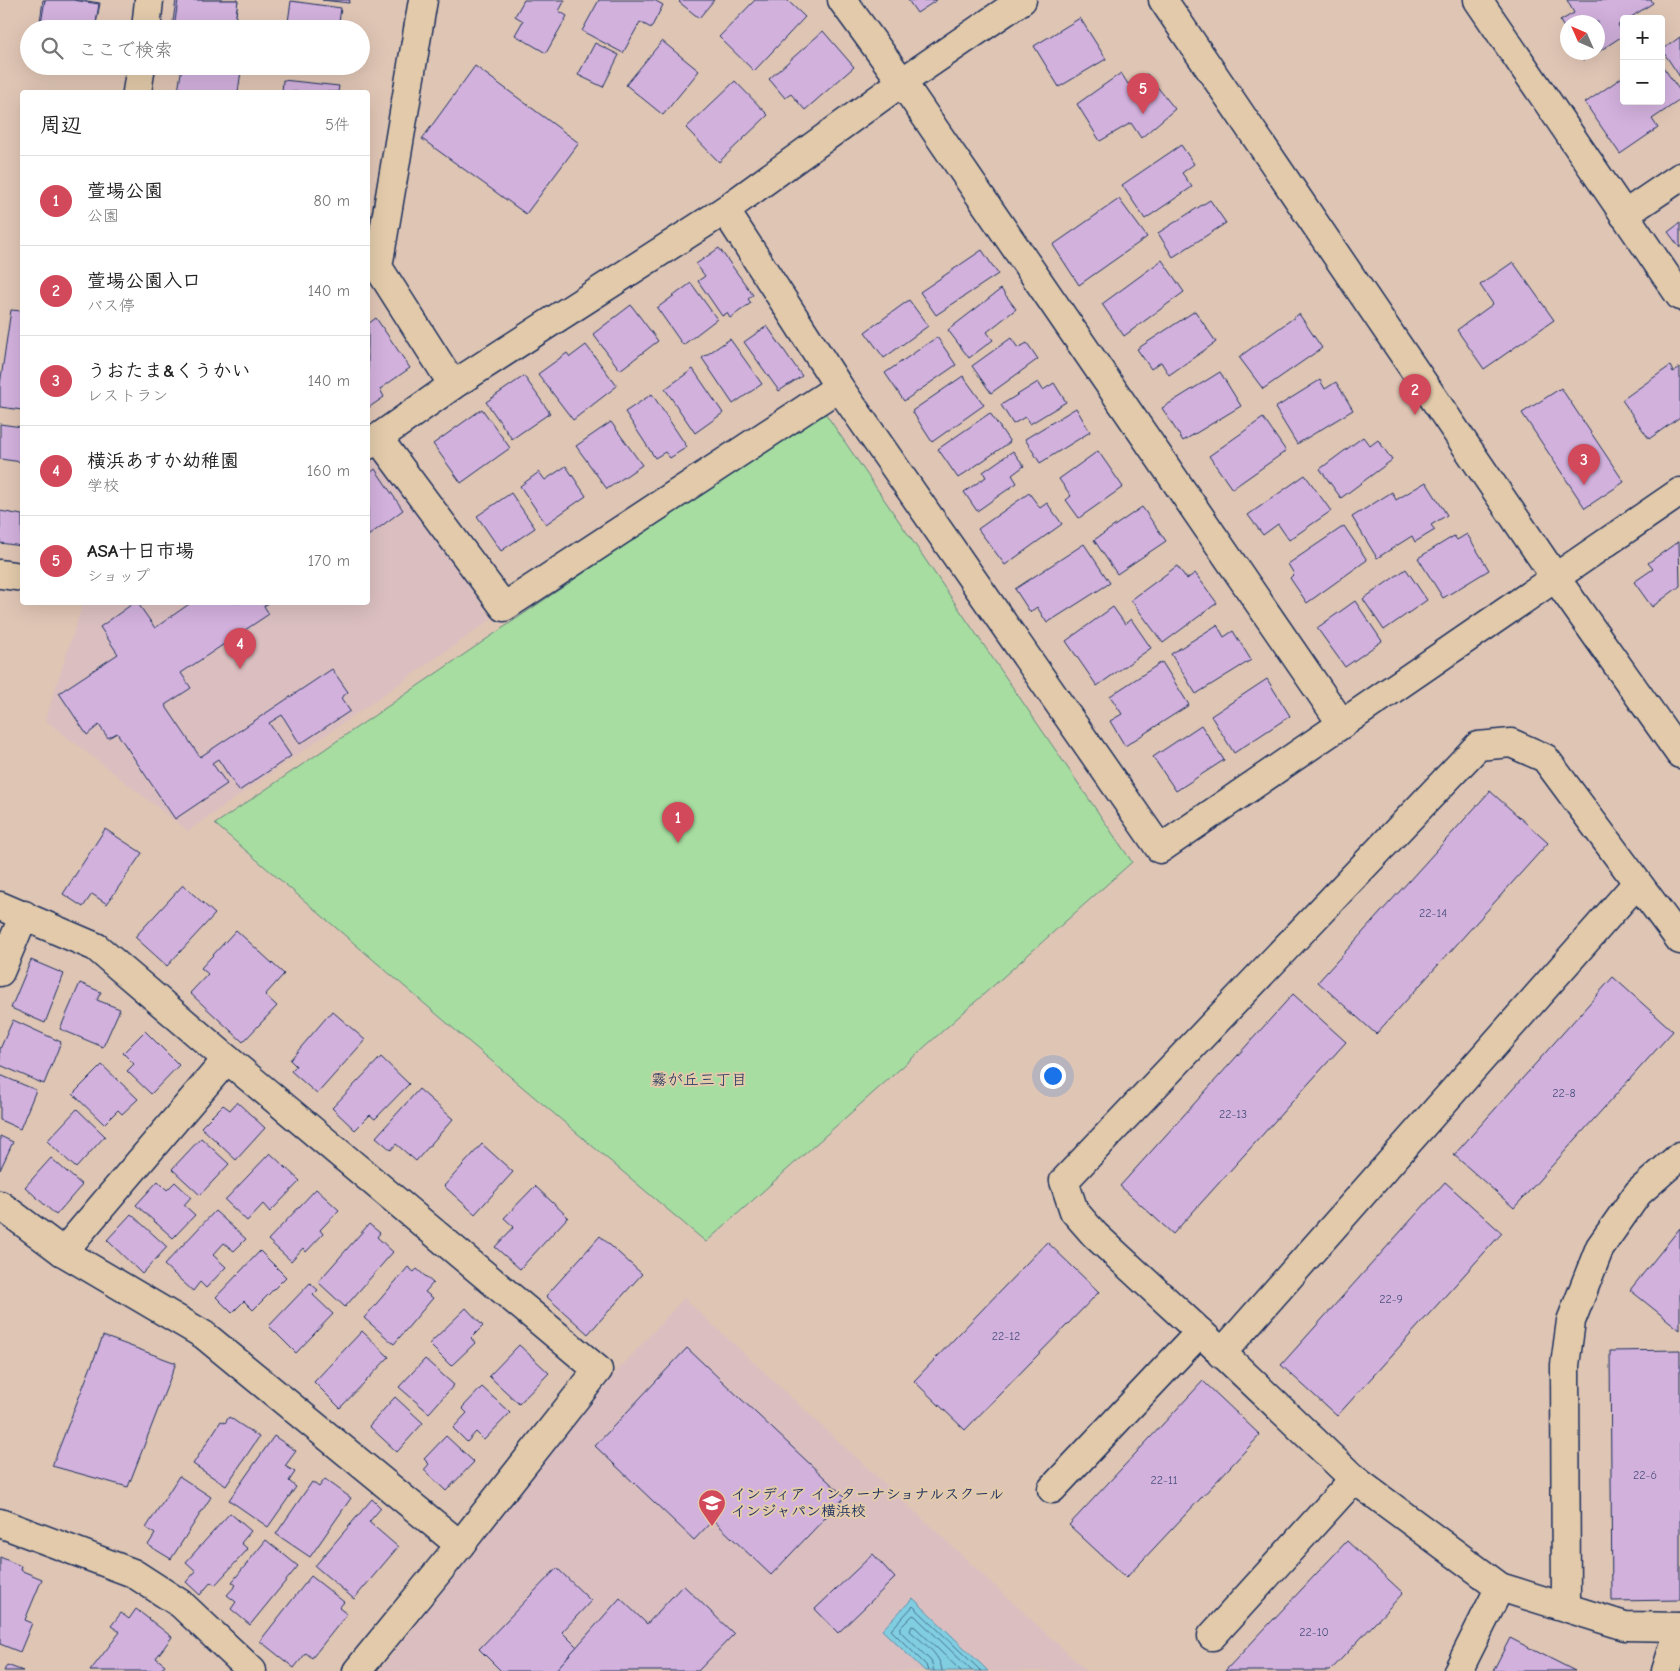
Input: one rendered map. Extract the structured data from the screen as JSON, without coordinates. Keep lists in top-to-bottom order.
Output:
{
  "districts": ["霧が丘三丁目"],
  "places": {
    "school or university": ["インディア インターナショナルスクール インジャパン横浜校"]
  },
  "house_numbers": [
    "22-14",
    "22-8",
    "22-13",
    "22-9",
    "22-12",
    "22-6",
    "22-11",
    "22-10"
  ],
  "north": "top left",
  "page": {
    "map_buttons": ["+", "−"],
    "search": "ここで検索",
    "pins": [
      "5",
      "2",
      "3",
      "4",
      "1"
    ],
    "heading": ["周辺", "5件"],
    "list": [
      {
        "mark": "1",
        "name": "萱場公園",
        "note": "公園",
        "value": "80 m"
      },
      {
        "mark": "2",
        "name": "萱場公園入口",
        "note": "バス停",
        "value": "140 m"
      },
      {
        "mark": "3",
        "name": "うおたま&くうかい",
        "note": "レストラン",
        "value": "140 m"
      },
      {
        "mark": "4",
        "name": "横浜あすか幼稚園",
        "note": "学校",
        "value": "160 m"
      },
      {
        "mark": "5",
        "name": "ASA十日市場",
        "note": "ショップ",
        "value": "170 m"
      }
    ]
  }
}
